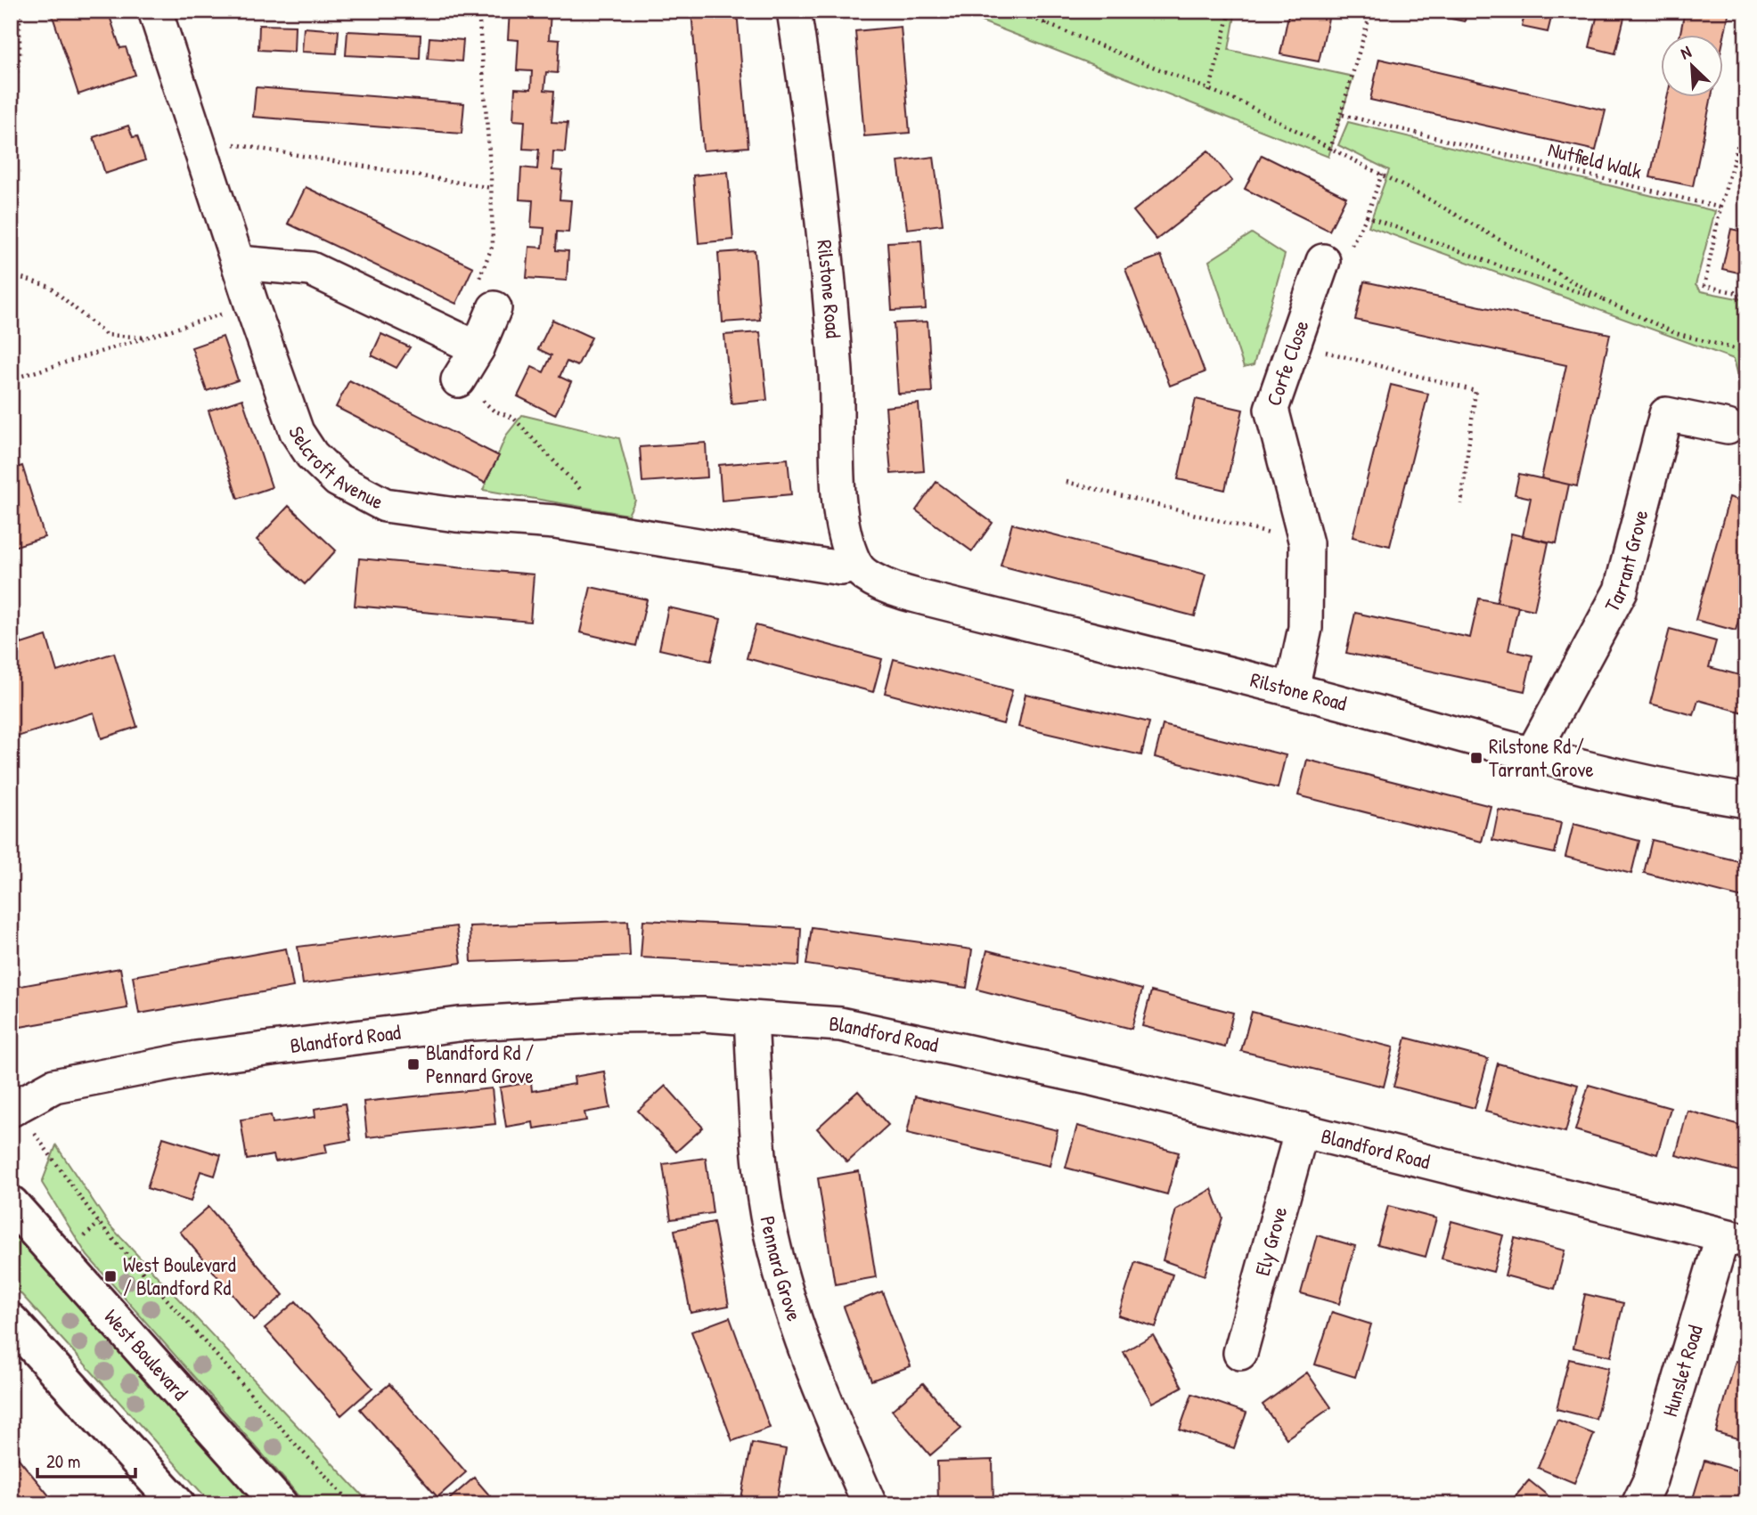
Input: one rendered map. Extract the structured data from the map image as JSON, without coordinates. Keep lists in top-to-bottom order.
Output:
{
  "streets": {
    "main road": ["West Boulevard"],
    "street": [
      "Rilstone Road",
      "Corfe Close",
      "Selcroft Avenue",
      "Tarrant Grove",
      "Blandford Road",
      "Ely Grove",
      "Pennard Grove",
      "Hunslet Road"
    ],
    "path": ["Nutfield Walk"]
  },
  "crossings": [
    ["Rilstone Road", "Corfe Close"],
    ["Rilstone Road", "Selcroft Avenue"],
    ["Rilstone Road", "Tarrant Grove"],
    ["Blandford Road", "Ely Grove"],
    ["Blandford Road", "Pennard Grove"],
    ["Blandford Road", "Hunslet Road"]
  ],
  "places": {
    "transit": ["Rilstone Rd / Tarrant Grove", "Blandford Rd / Pennard Grove", "West Boulevard / Blandford Rd"]
  },
  "scale_bar": "20 m",
  "north": "top left"
}
